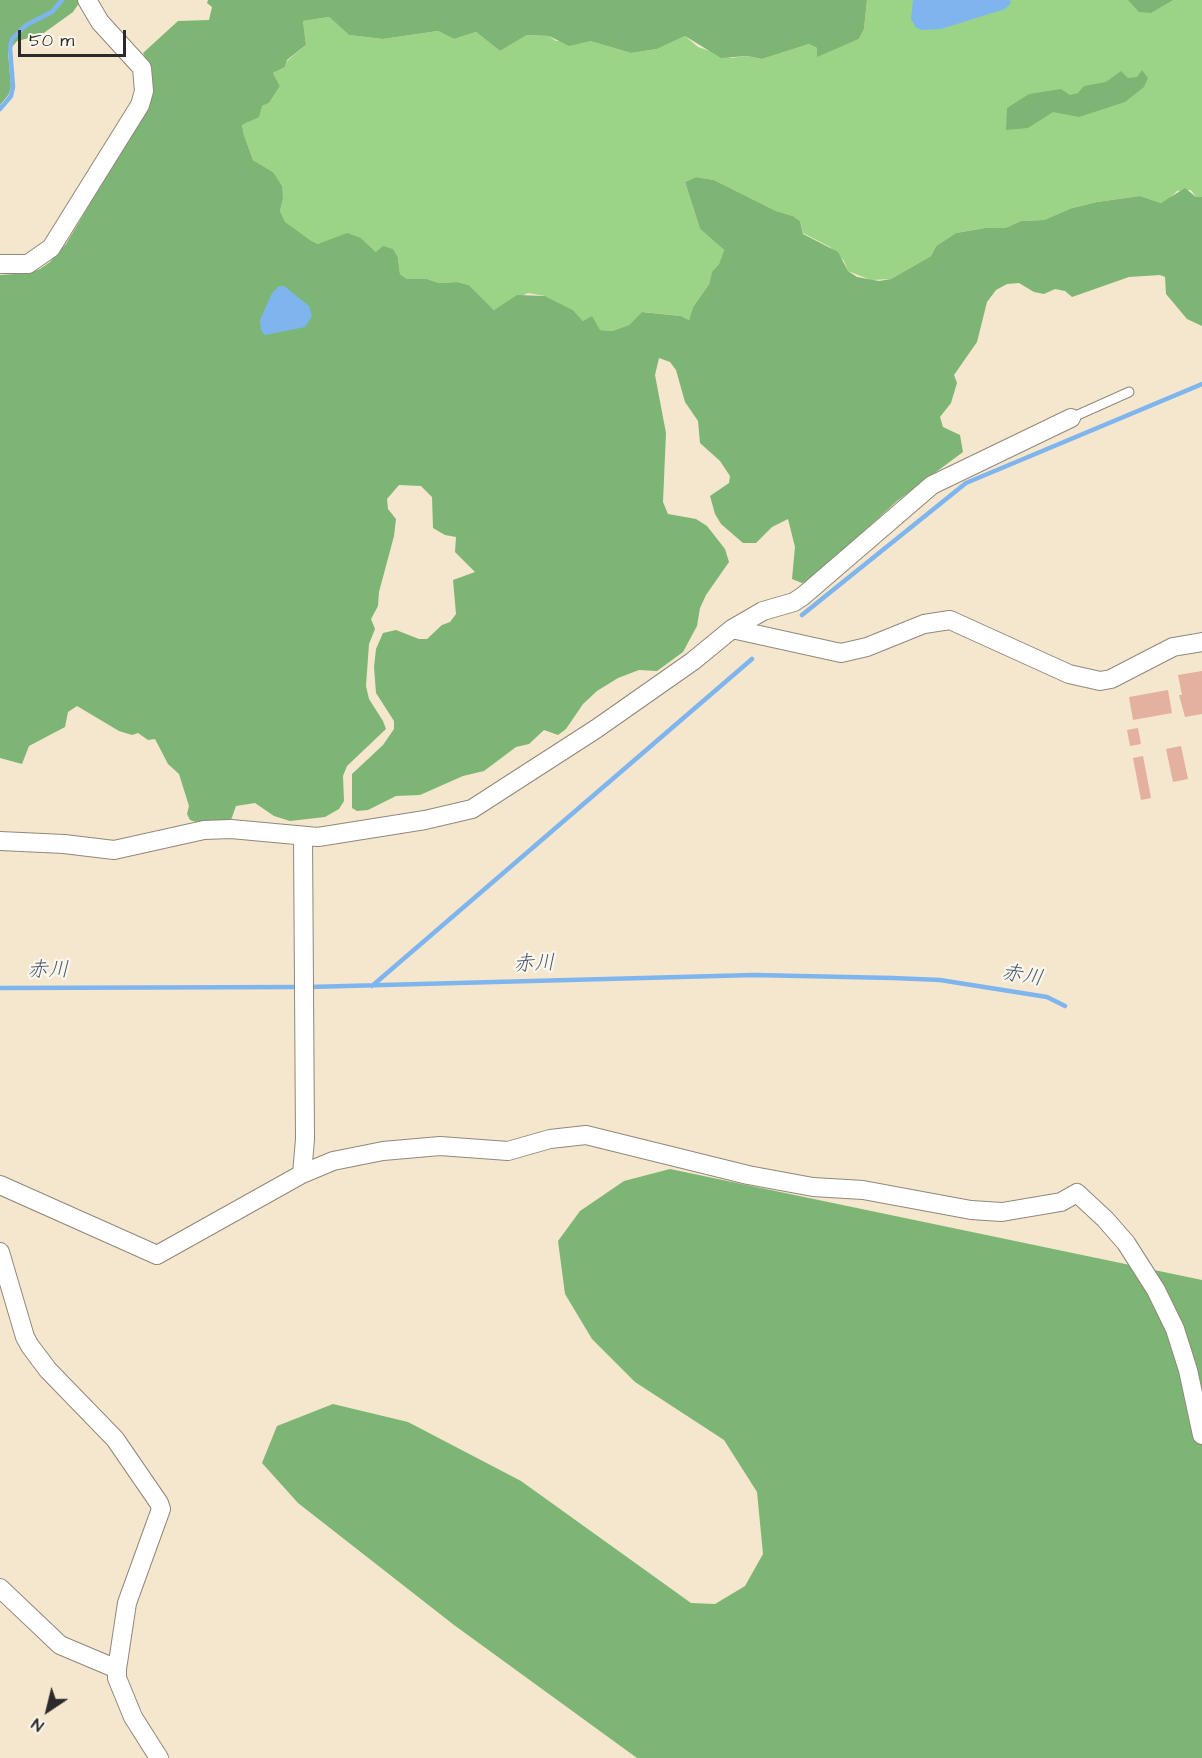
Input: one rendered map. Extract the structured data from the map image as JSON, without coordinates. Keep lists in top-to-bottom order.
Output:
{
  "water": ["赤川"],
  "scale_bar": "50 m",
  "north": "bottom left"
}
